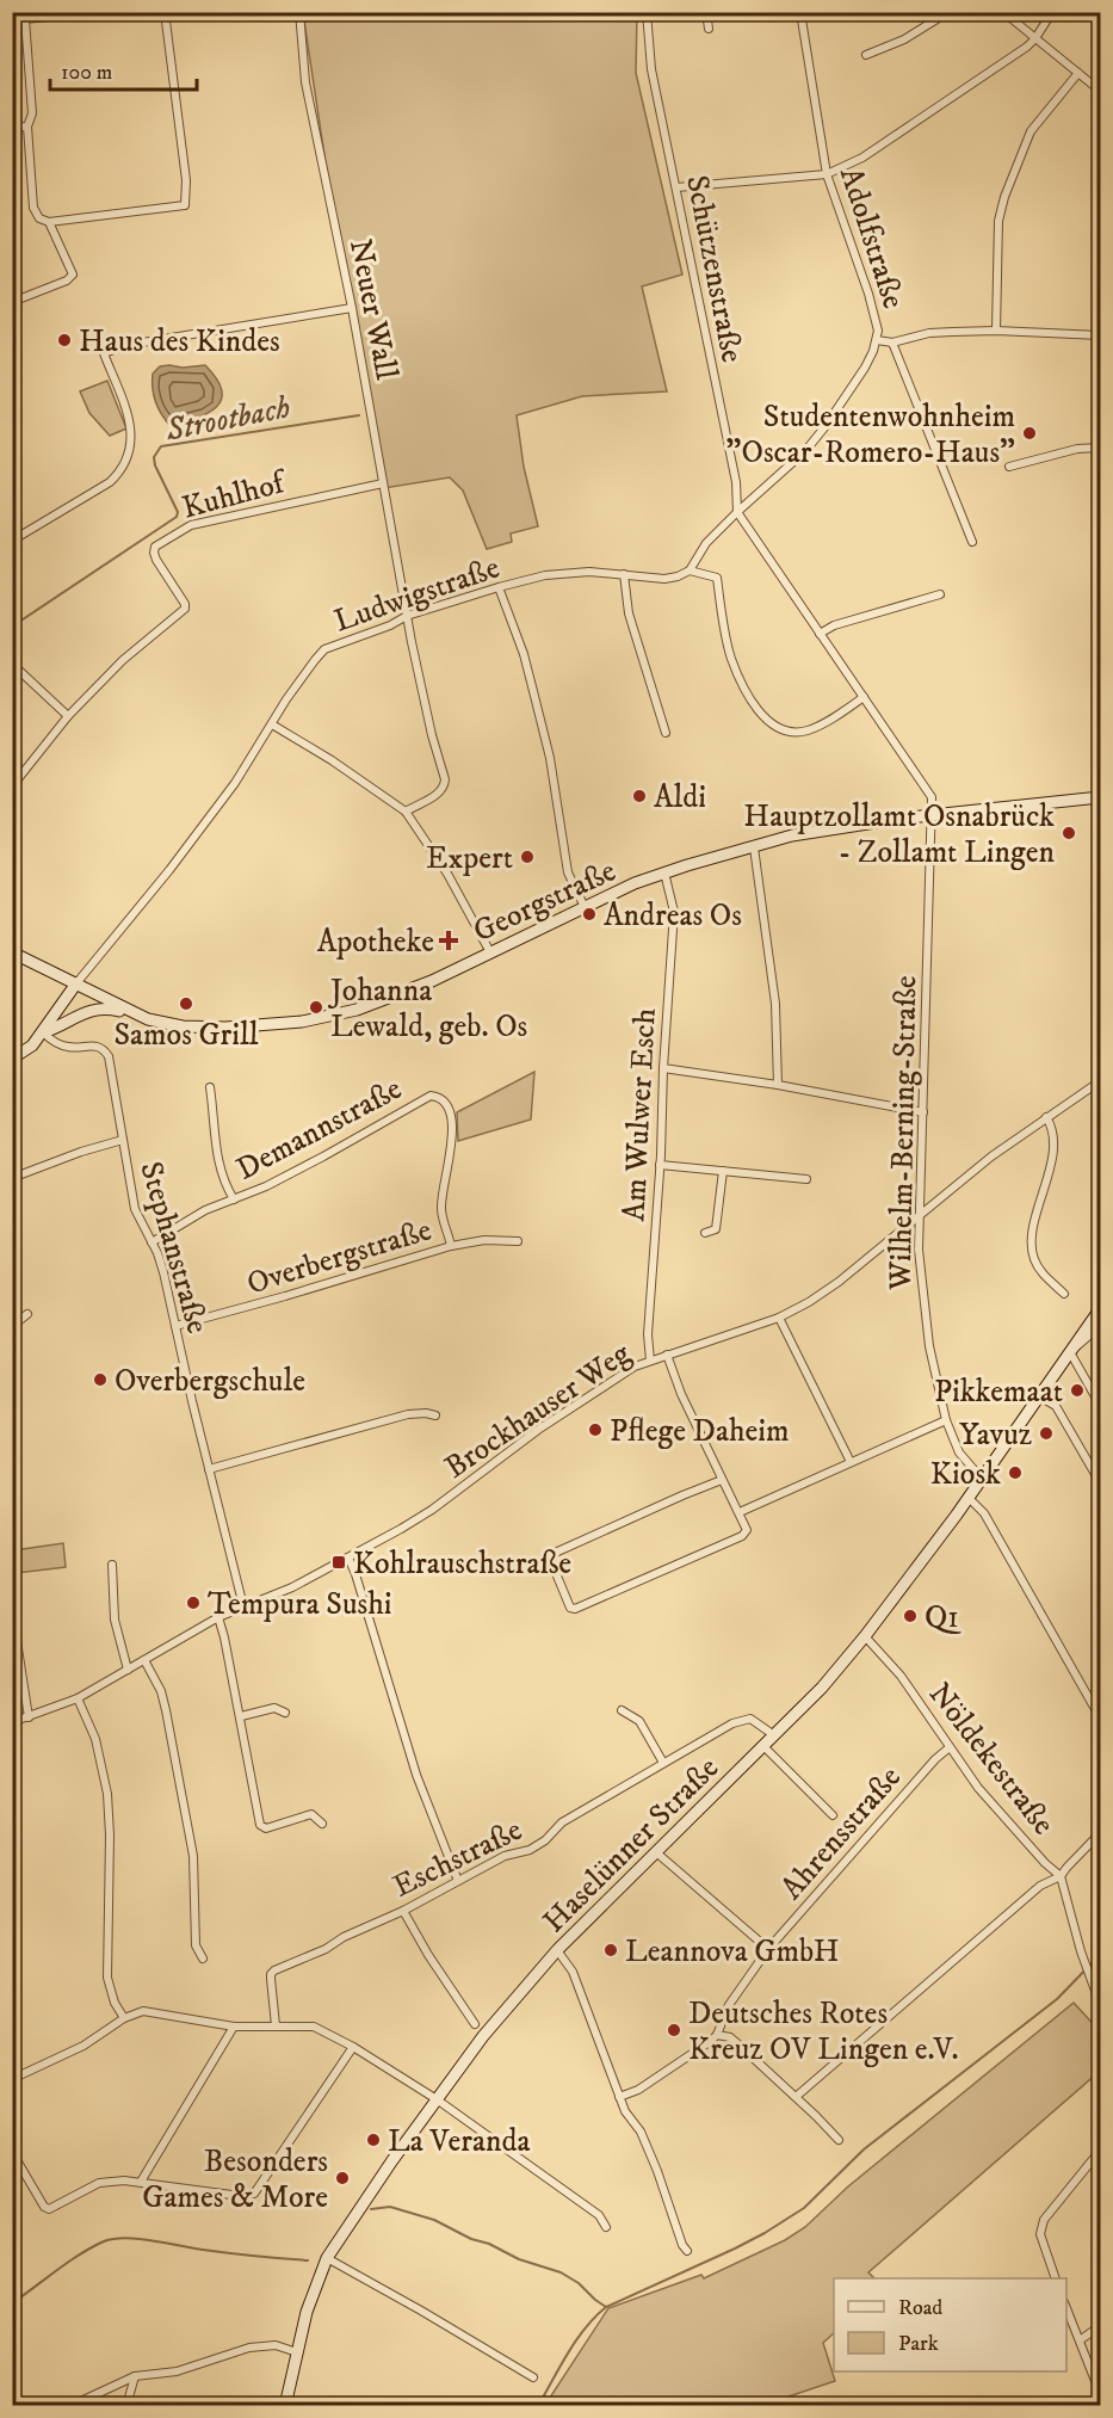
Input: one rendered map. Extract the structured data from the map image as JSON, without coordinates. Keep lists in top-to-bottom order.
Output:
{
  "streets": {
    "street": [
      "Adolfstraße",
      "Schützenstraße",
      "Neuer Wall",
      "Kuhlhof",
      "Ludwigstraße",
      "Georgstraße",
      "Am Wulwer Esch",
      "Demannstraße",
      "Wilhelm-Berning-Straße",
      "Stephanstraße",
      "Overbergstraße",
      "Brockhauser Weg",
      "Nöldekestraße",
      "Ahrensstraße",
      "Haselünner Straße",
      "Eschstraße"
    ]
  },
  "crossings": [
    ["Adolfstraße", "Schützenstraße"],
    ["Neuer Wall", "Kuhlhof"],
    ["Neuer Wall", "Ludwigstraße"],
    ["Georgstraße", "Am Wulwer Esch"],
    ["Georgstraße", "Wilhelm-Berning-Straße"],
    ["Am Wulwer Esch", "Brockhauser Weg"],
    ["Demannstraße", "Stephanstraße"],
    ["Demannstraße", "Overbergstraße"],
    ["Wilhelm-Berning-Straße", "Brockhauser Weg"],
    ["Wilhelm-Berning-Straße", "Haselünner Straße"],
    ["Stephanstraße", "Overbergstraße"],
    ["Stephanstraße", "Brockhauser Weg"],
    ["Nöldekestraße", "Ahrensstraße"],
    ["Nöldekestraße", "Haselünner Straße"],
    ["Haselünner Straße", "Eschstraße"]
  ],
  "water": ["Strootbach"],
  "places": {
    "other": [
      "Haus des Kindes",
      "Studentenwohnheim \"Oscar-Romero-Haus\"",
      "Aldi",
      "Hauptzollamt Osnabrück - Zollamt Lingen",
      "Expert",
      "Andreas Os",
      "Samos Grill",
      "Johanna Lewald, geb. Os",
      "Overbergschule",
      "Pikkemaat",
      "Pflege Daheim",
      "Yavuz",
      "Kiosk",
      "Tempura Sushi",
      "Q1",
      "Leannova GmbH",
      "Deutsches Rotes Kreuz OV Lingen e.V.",
      "La Veranda",
      "Besonders Games & More"
    ],
    "health": ["Apotheke"],
    "transit": ["Kohlrauschstraße"]
  },
  "legend": ["Road", "Park"],
  "scale_bar": "100 m"
}
